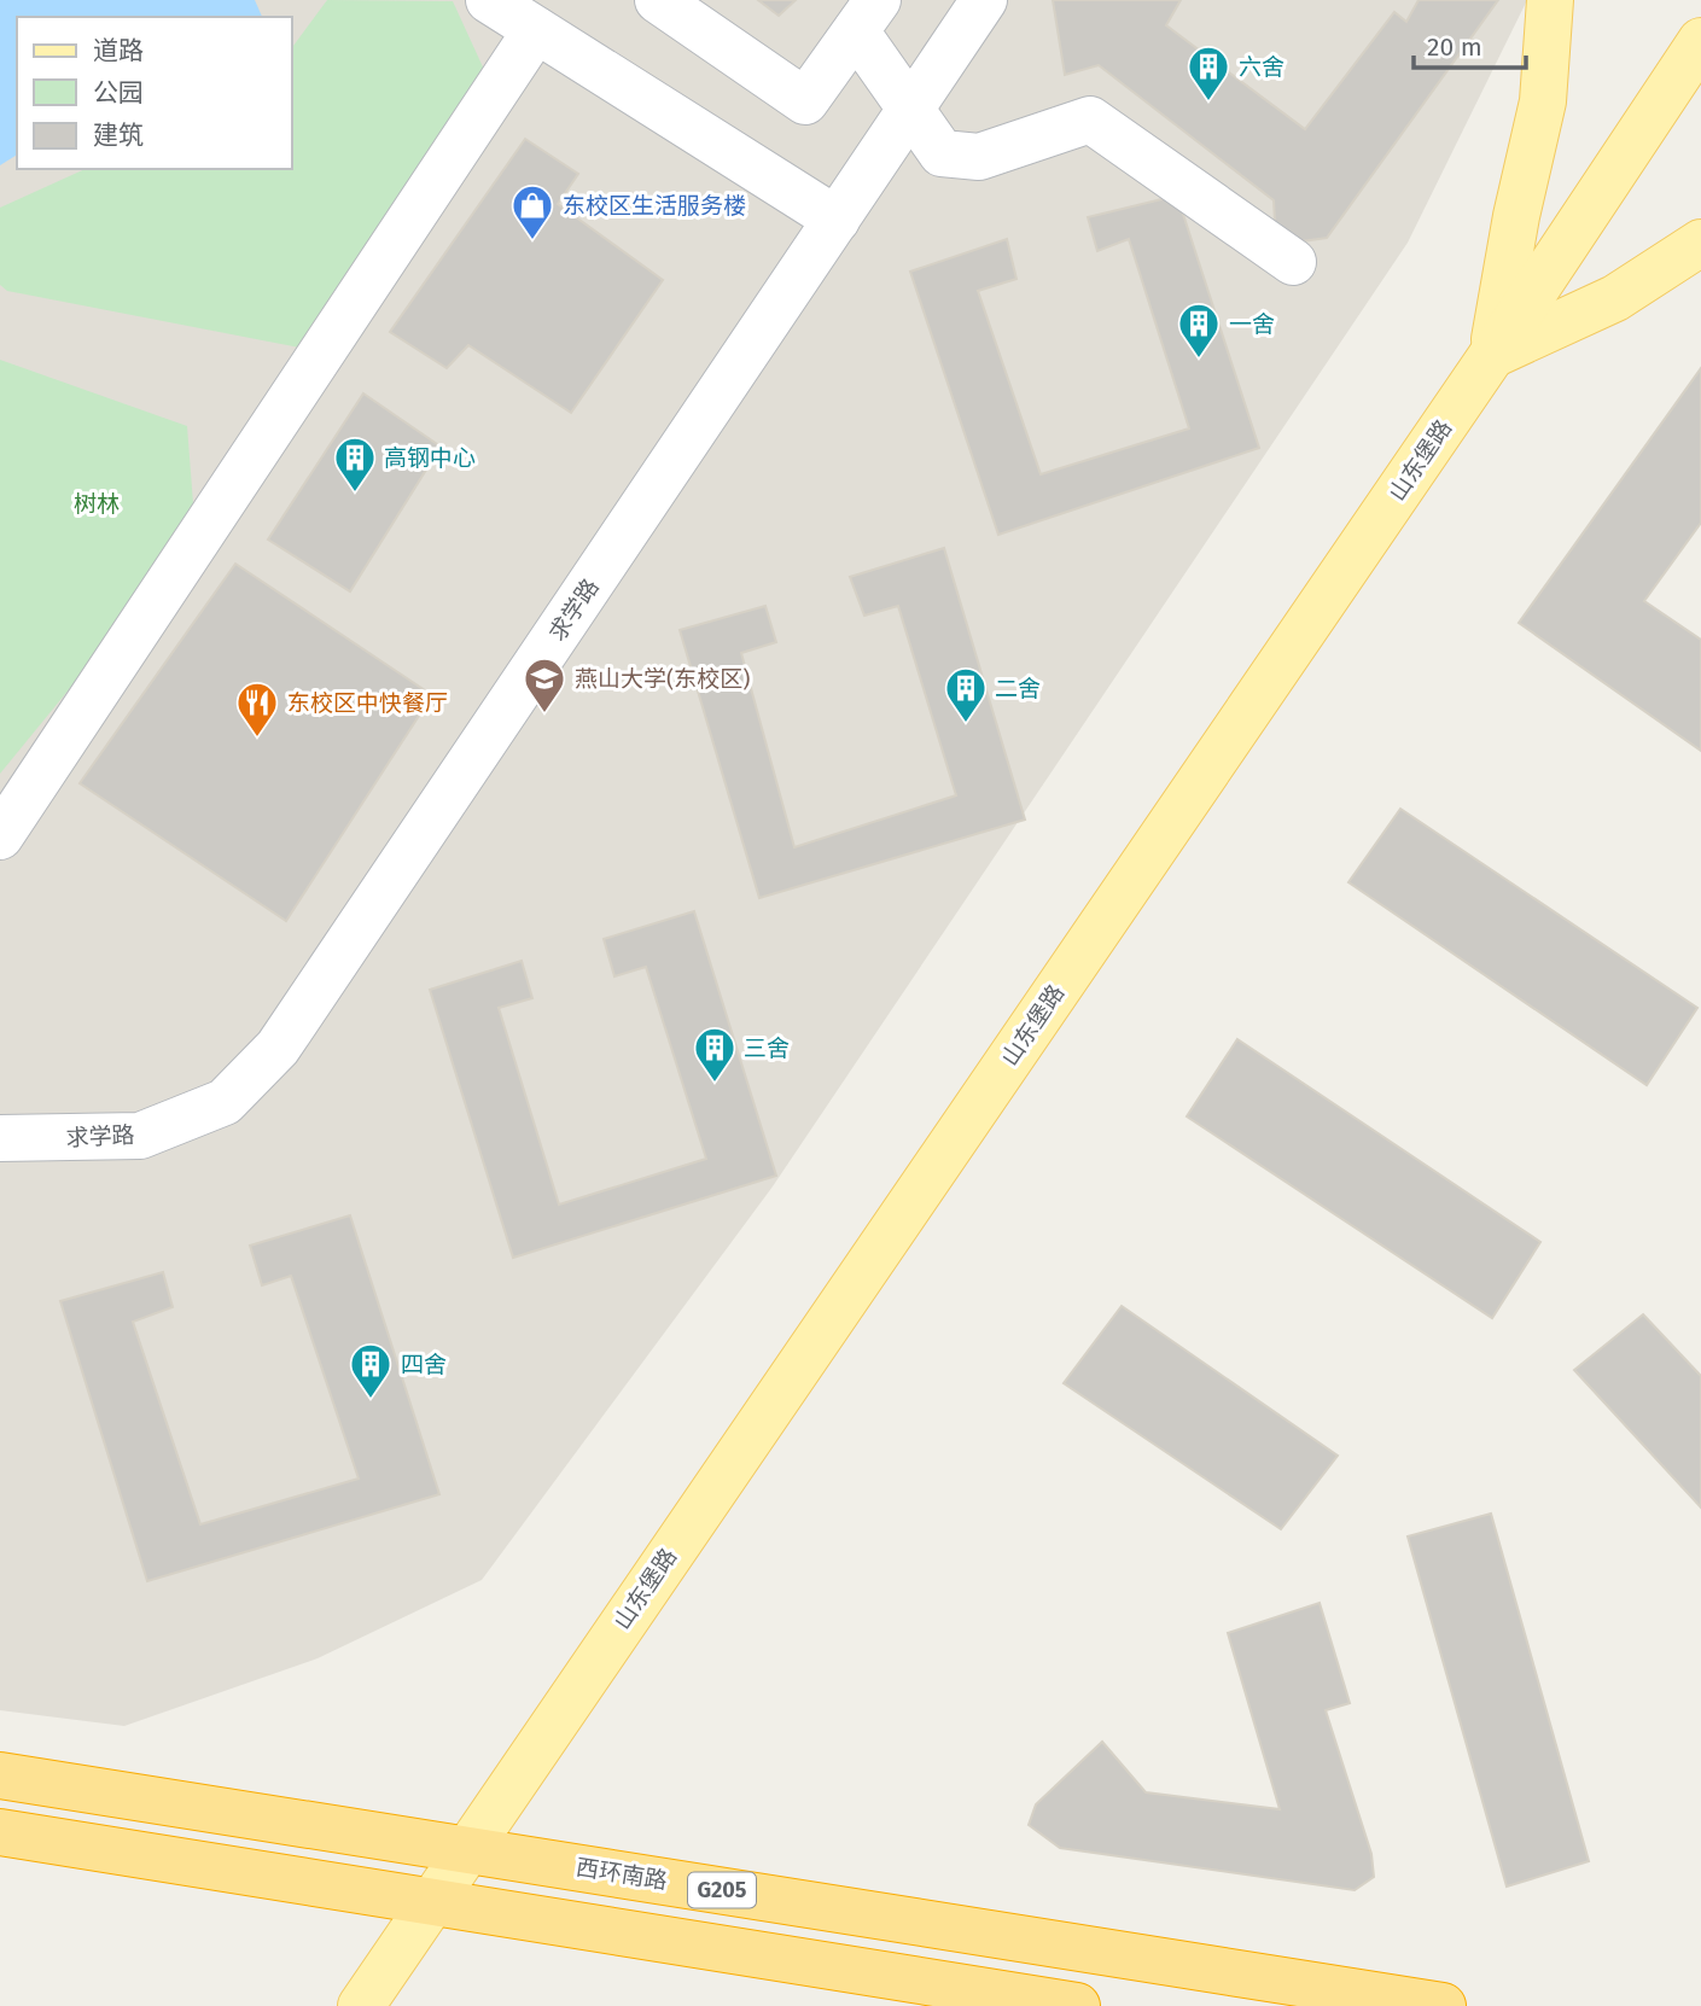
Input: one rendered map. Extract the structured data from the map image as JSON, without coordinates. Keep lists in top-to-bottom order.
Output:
{
  "streets": {
    "highway": ["西环南路", "G205"],
    "main road": ["山东堡路"],
    "street": ["求学路"]
  },
  "crossings": [
    ["山东堡路", "西环南路"]
  ],
  "parks": ["树林"],
  "places": {
    "building": [
      "六舍",
      "一舍",
      "高钢中心",
      "二舍",
      "三舍",
      "四舍"
    ],
    "shop": ["东校区生活服务楼"],
    "school or university": ["燕山大学(东校区)"],
    "restaurant": ["东校区中快餐厅"]
  },
  "legend": ["道路", "公园", "建筑"],
  "scale_bar": "20 m"
}
